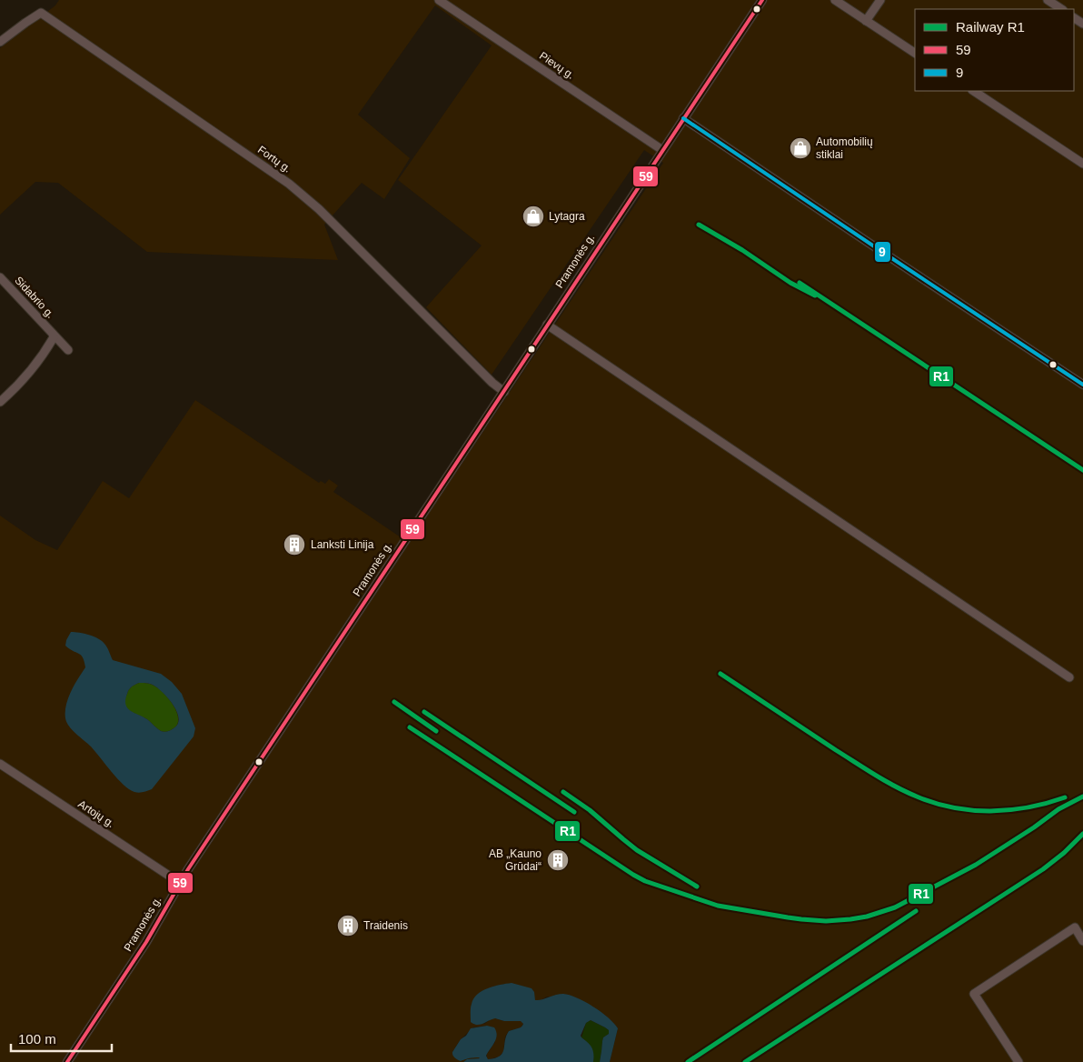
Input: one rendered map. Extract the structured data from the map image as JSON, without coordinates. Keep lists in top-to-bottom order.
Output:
{
  "streets": {
    "street": [
      "Pievų g.",
      "Fortų g.",
      "Pramonės g.",
      "Sidabrio g.",
      "Artojų g."
    ]
  },
  "crossings": [
    ["Pievų g.", "Pramonės g."],
    ["Fortų g.", "Pramonės g."],
    ["Pramonės g.", "Artojų g."]
  ],
  "places": {
    "shop": ["Automobilių stiklai", "Lytagra"],
    "building": ["Lanksti Linija", "AB „Kauno Grūdai“", "Traidenis"]
  },
  "lines": ["transit line 59", "transit line 9", "rail line R1"],
  "legend": ["Railway R1", "59", "9"],
  "scale_bar": "100 m"
}
